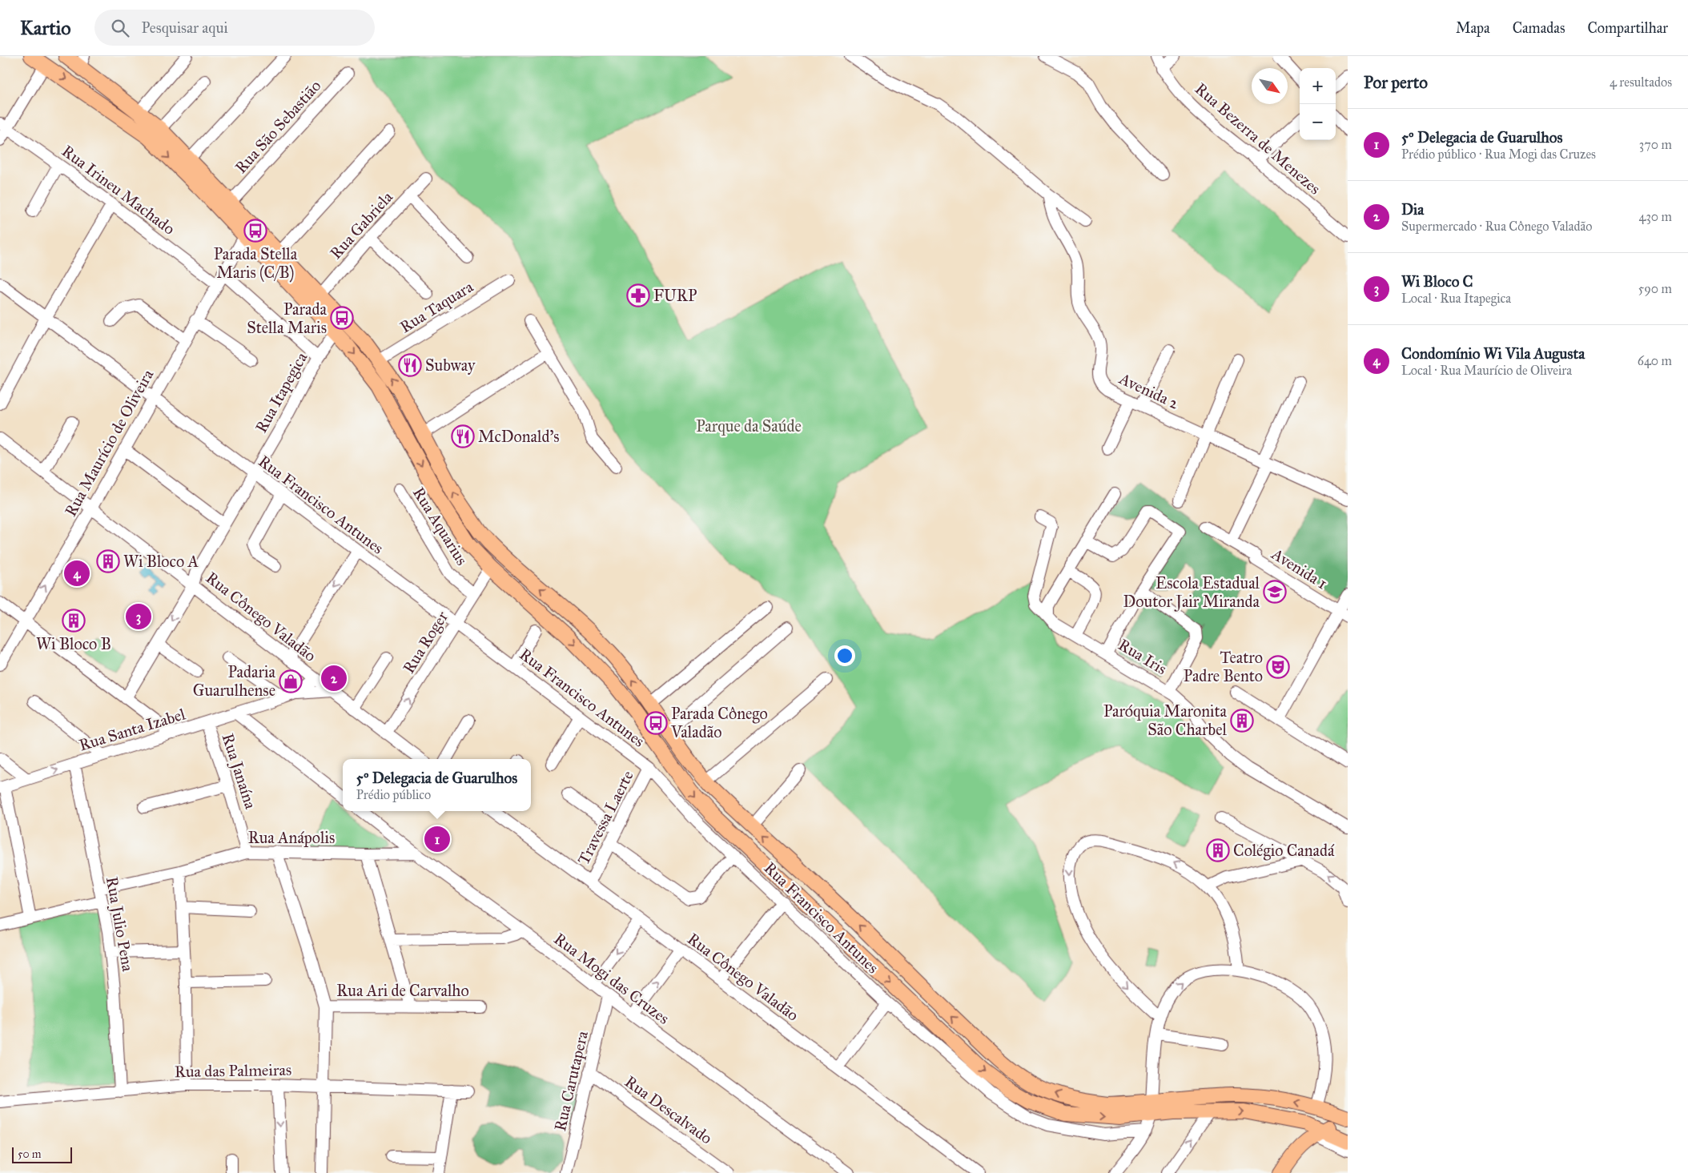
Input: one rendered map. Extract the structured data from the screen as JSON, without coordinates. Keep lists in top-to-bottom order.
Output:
{
  "streets": {
    "street": [
      "Rua São Sebastião",
      "Rua Bezerra de Menezes",
      "Rua Irineu Machado",
      "Rua Gabriela",
      "Rua Taquara",
      "Avenida 2",
      "Rua Itapegica",
      "Rua Maurício de Oliveira",
      "Rua Francisco Antunes",
      "Rua Aquarius",
      "Avenida 1",
      "Rua Cônego Valadão",
      "Rua Roger",
      "Rua Iris",
      "Rua Santa Izabel",
      "Rua Janaína",
      "Travessa Laerte",
      "Rua Anápolis",
      "Rua Julio Pena",
      "Rua Mogi das Cruzes",
      "Rua Ari de Carvalho",
      "Rua das Palmeiras",
      "Rua Carutapera",
      "Rua Descalvado"
    ]
  },
  "crossings": [
    ["Rua Irineu Machado", "Rua Maurício de Oliveira"],
    ["Rua Itapegica", "Rua Francisco Antunes"],
    ["Rua Itapegica", "Rua Cônego Valadão"],
    ["Rua Maurício de Oliveira", "Rua Francisco Antunes"],
    ["Rua Maurício de Oliveira", "Rua Cônego Valadão"],
    ["Rua Francisco Antunes", "Rua Roger"],
    ["Rua Francisco Antunes", "Travessa Laerte"],
    ["Rua Aquarius", "Rua Roger"],
    ["Rua Cônego Valadão", "Rua Roger"],
    ["Rua Cônego Valadão", "Rua Santa Izabel"],
    ["Rua Cônego Valadão", "Travessa Laerte"],
    ["Rua Santa Izabel", "Rua Janaína"],
    ["Rua Santa Izabel", "Rua Julio Pena"],
    ["Rua Janaína", "Rua Anápolis"],
    ["Rua Anápolis", "Rua Julio Pena"],
    ["Rua Anápolis", "Rua Mogi das Cruzes"],
    ["Rua Julio Pena", "Rua das Palmeiras"],
    ["Rua Mogi das Cruzes", "Rua Carutapera"],
    ["Rua Carutapera", "Rua Descalvado"]
  ],
  "parks": ["Parque da Saúde"],
  "places": {
    "bus stop": ["Parada Stella Maris (C/B)", "Parada Stella Maris", "Parada Cônego Valadão"],
    "pharmacy": ["FURP"],
    "restaurant": ["Subway", "McDonald's"],
    "building": [
      "Wi Bloco A",
      "Wi Bloco B",
      "Paróquia Maronita São Charbel",
      "Colégio Canadá"
    ],
    "school or university": ["Escola Estadual Doutor Jair Miranda"],
    "theatre": ["Teatro Padre Bento"],
    "shop": ["Padaria Guarulhense"]
  },
  "scale_bar": "50 m",
  "north": "bottom right",
  "page": {
    "header": "Kartio",
    "search": "Pesquisar aqui",
    "nav": ["Mapa", "Camadas", "Compartilhar"],
    "heading": ["Por perto", "4 resultados"],
    "map_buttons": ["+", "−"],
    "list": [
      {
        "mark": "1",
        "name": "5º Delegacia de Guarulhos",
        "note": "Prédio público · Rua Mogi das Cruzes",
        "value": "370 m"
      },
      {
        "mark": "2",
        "name": "Dia",
        "note": "Supermercado · Rua Cônego Valadão",
        "value": "430 m"
      },
      {
        "mark": "3",
        "name": "Wi Bloco C",
        "note": "Local · Rua Itapegica",
        "value": "590 m"
      },
      {
        "mark": "4",
        "name": "Condomínio Wi Vila Augusta",
        "note": "Local · Rua Maurício de Oliveira",
        "value": "640 m"
      }
    ],
    "pins": [
      "4",
      "3",
      "2",
      "1"
    ],
    "popup": ["5º Delegacia de Guarulhos", "Prédio público"],
    "scale": "50 m"
  }
}
